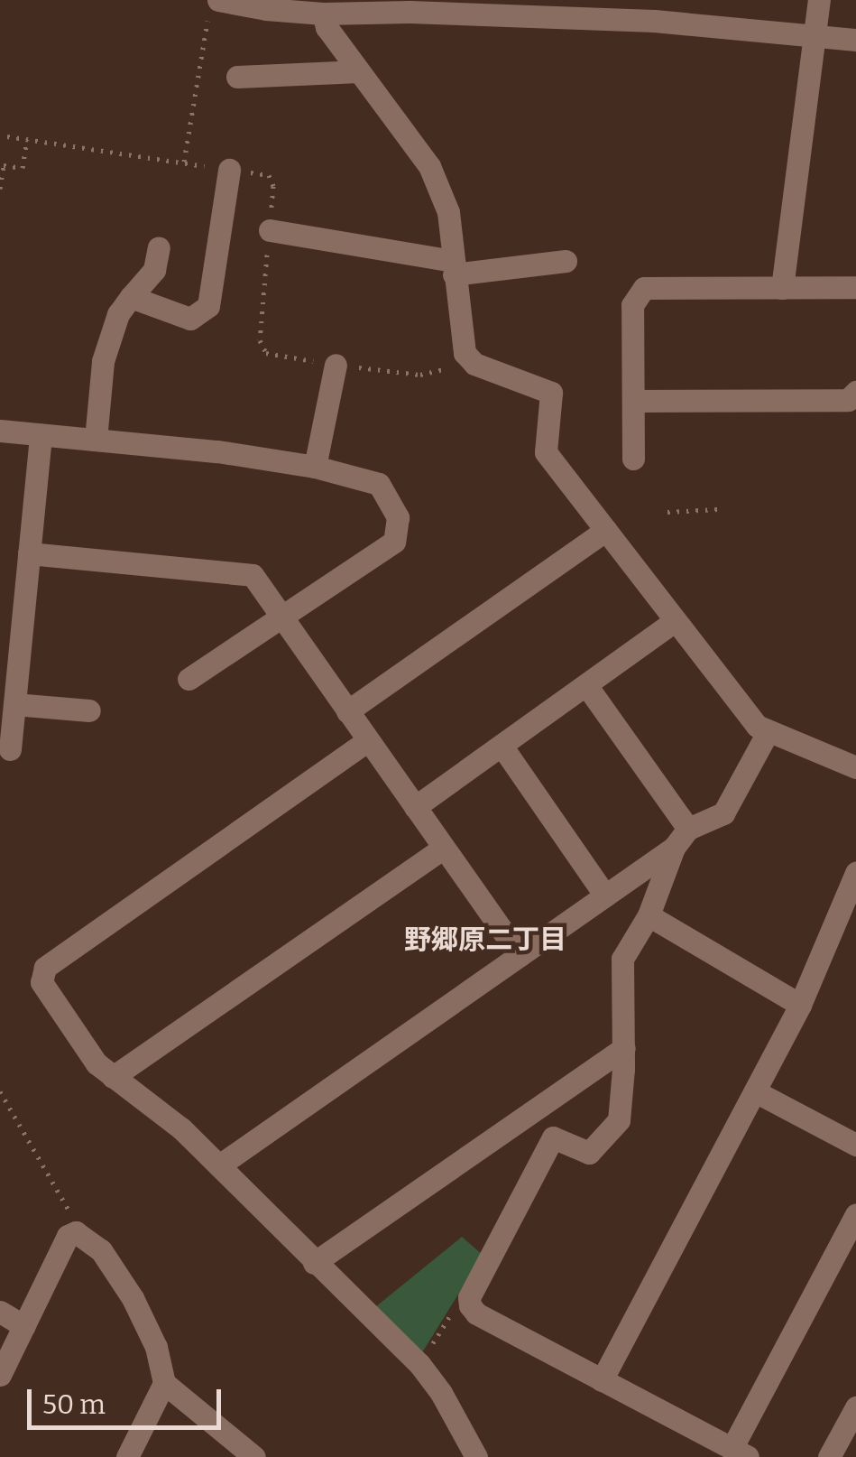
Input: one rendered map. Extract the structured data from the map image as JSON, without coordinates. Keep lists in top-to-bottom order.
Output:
{
  "districts": ["野郷原二丁目"],
  "scale_bar": "50 m"
}
